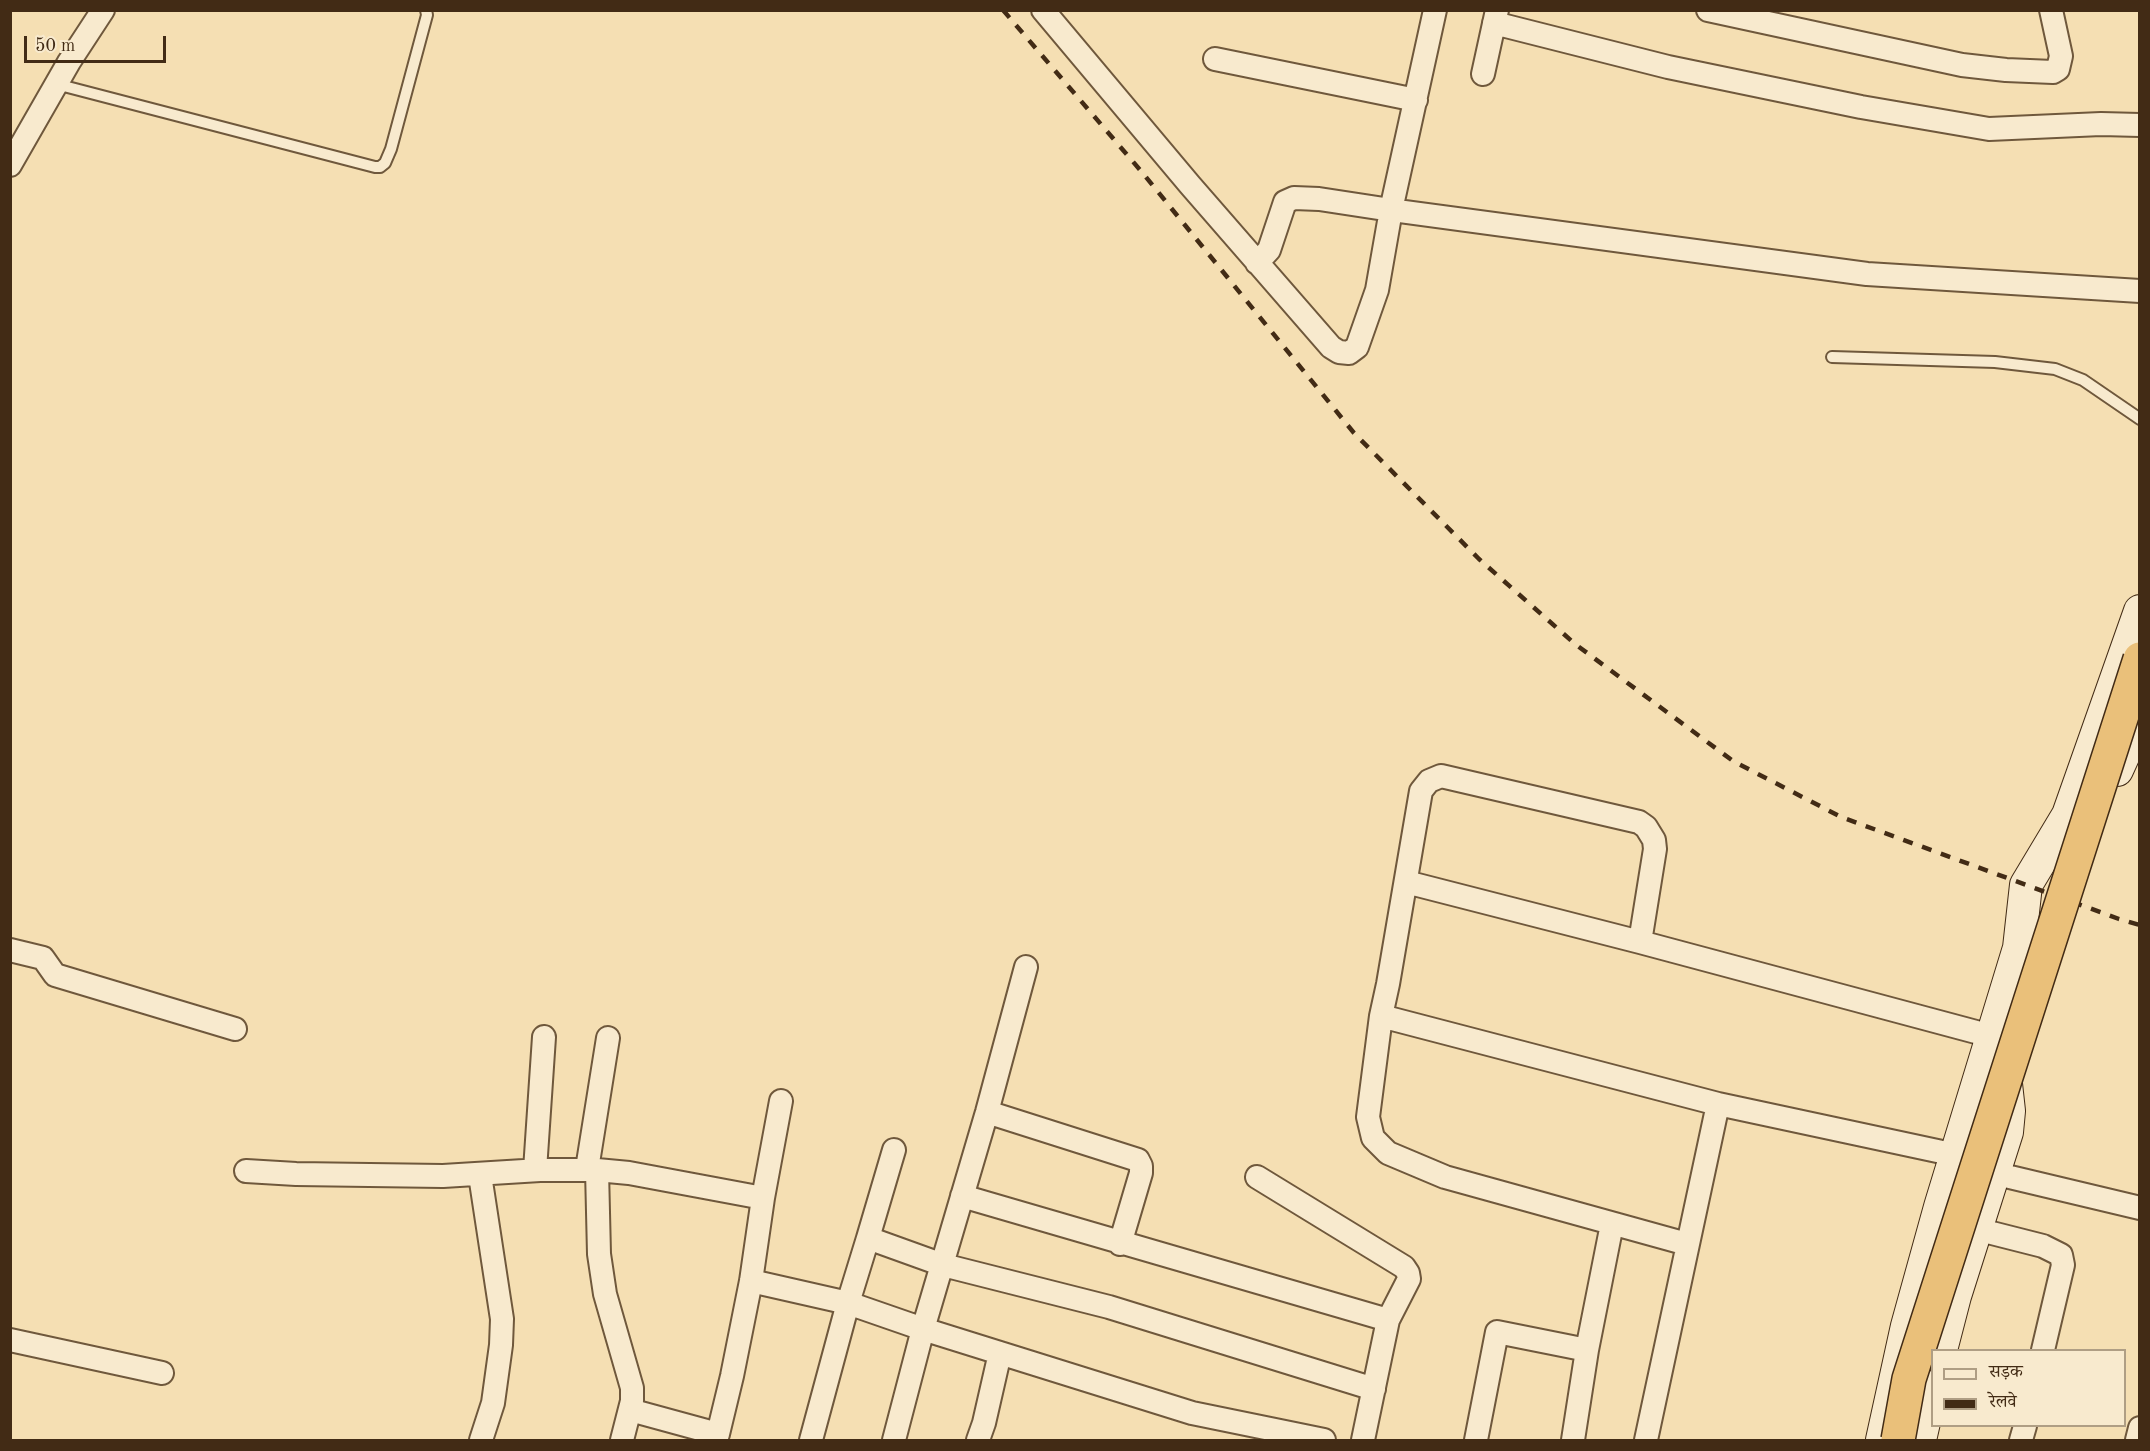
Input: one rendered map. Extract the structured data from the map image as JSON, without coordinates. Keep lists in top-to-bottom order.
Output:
{
  "legend": ["सड़क", "रेलवे"],
  "scale_bar": "50 m"
}
